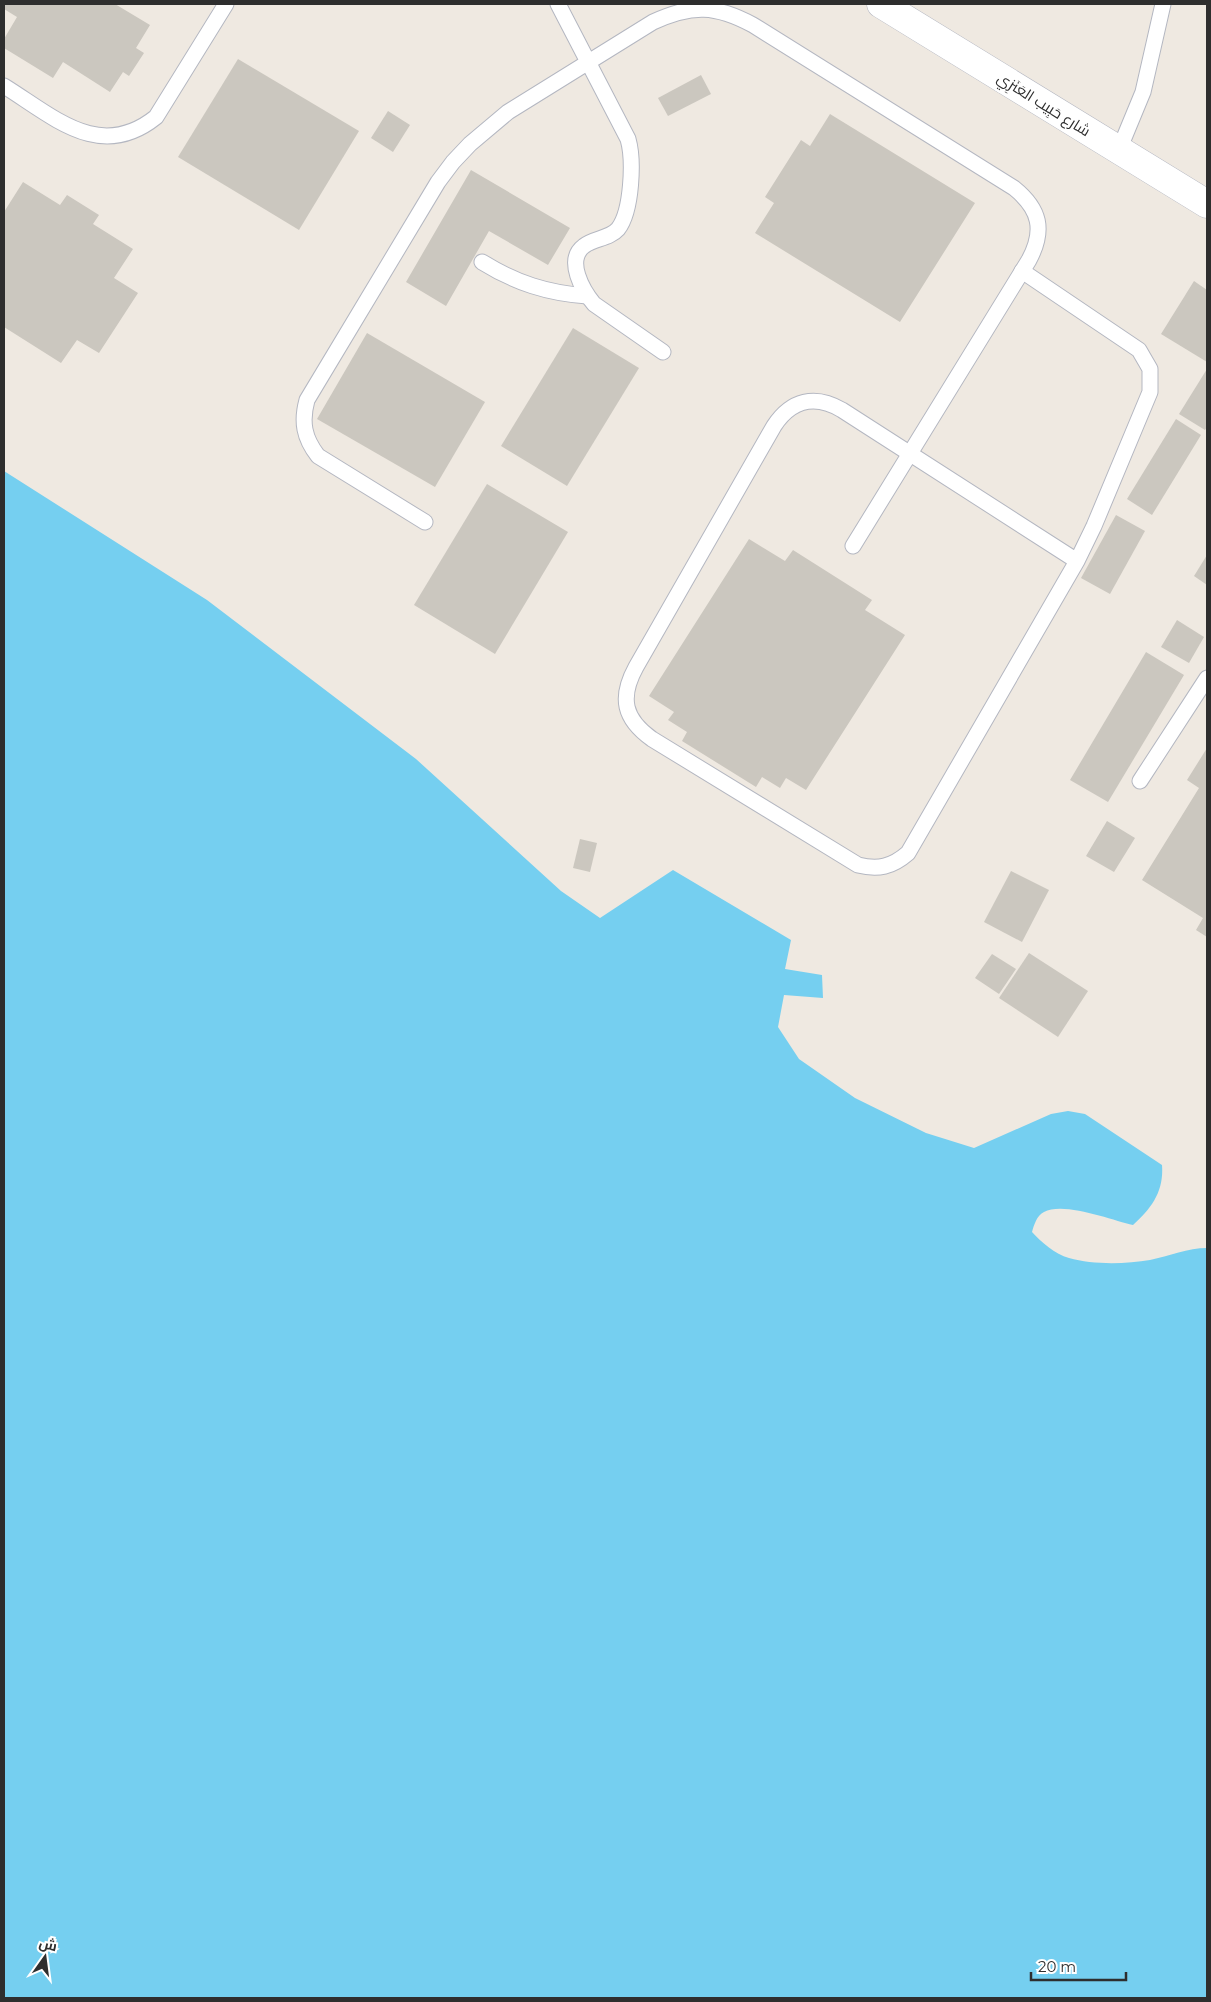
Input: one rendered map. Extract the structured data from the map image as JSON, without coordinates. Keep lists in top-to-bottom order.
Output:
{
  "streets": {
    "street": ["شارع حَبِيب العَنَزِي"]
  },
  "scale_bar": "20 m",
  "north": "top"
}
